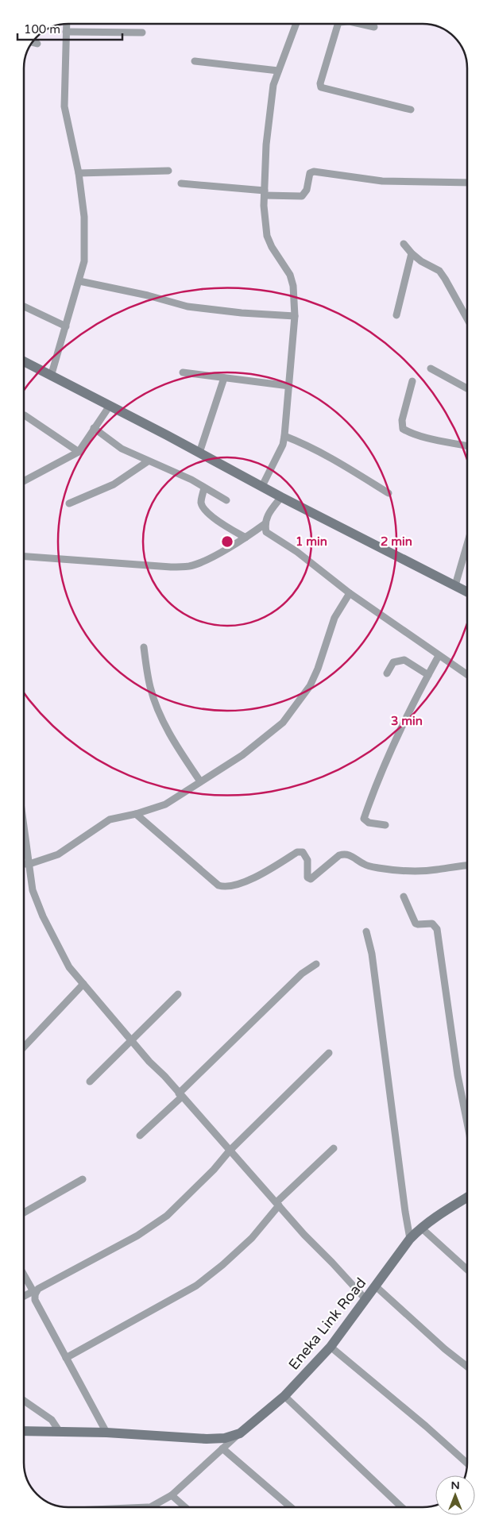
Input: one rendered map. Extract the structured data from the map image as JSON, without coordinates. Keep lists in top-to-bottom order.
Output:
{
  "streets": {
    "street": ["Eneka Link Road"]
  },
  "scale_bar": "100 m",
  "north": "top",
  "rings": ["1 min", "2 min", "3 min"]
}
